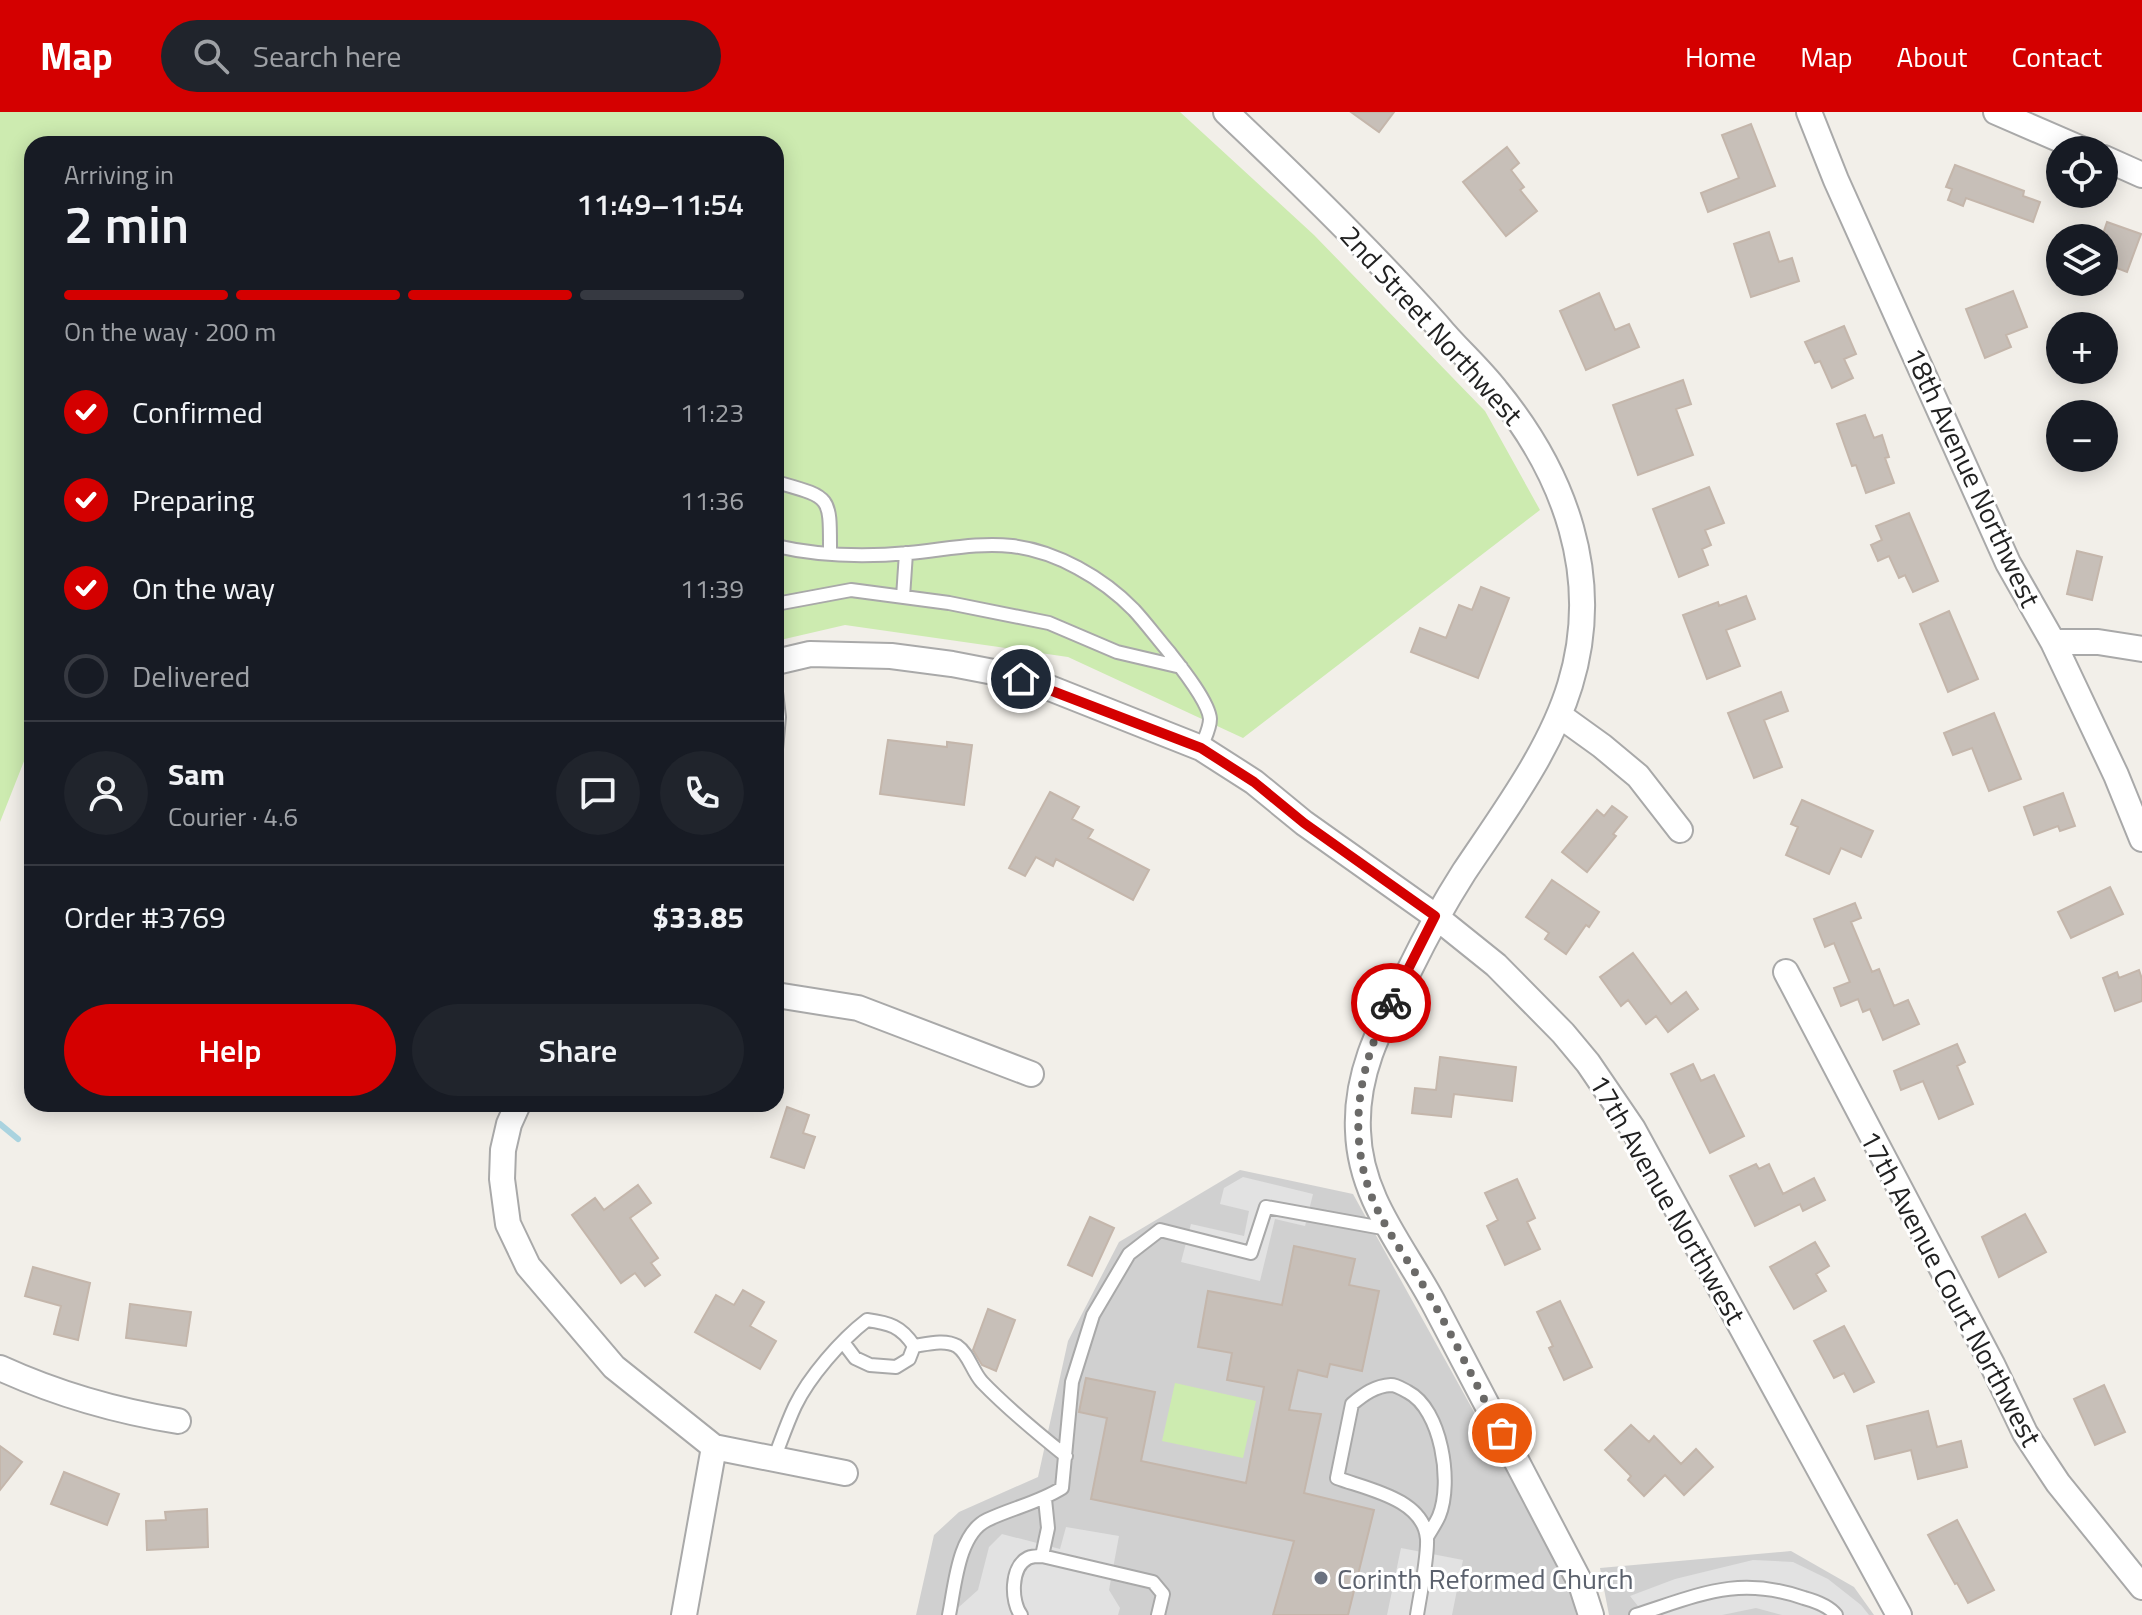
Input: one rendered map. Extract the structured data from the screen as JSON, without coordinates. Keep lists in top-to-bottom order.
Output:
{
  "streets": {
    "street": [
      "2nd Street Northwest",
      "18th Avenue Northwest",
      "17th Avenue Northwest",
      "17th Avenue Court Northwest"
    ]
  },
  "crossings": [
    ["2nd Street Northwest", "17th Avenue Northwest"]
  ],
  "places": ["Corinth Reformed Church"],
  "page": {
    "header": "Map",
    "search": "Search here",
    "nav": [
      "Home",
      "Map",
      "About",
      "Contact"
    ],
    "map_buttons": ["+", "−"],
    "heading": ["2 min", "Arriving in", "11:49–11:54"],
    "panel": [
      "Sam",
      "Courier · 4.6",
      "Order #3769",
      "$33.85"
    ],
    "bar": "On the way · 200 m",
    "list": [
      ["Confirmed", "11:23"],
      ["Preparing", "11:36"],
      ["On the way", "11:39"],
      "Delivered"
    ],
    "buttons": ["Help", "Share"]
  }
}
